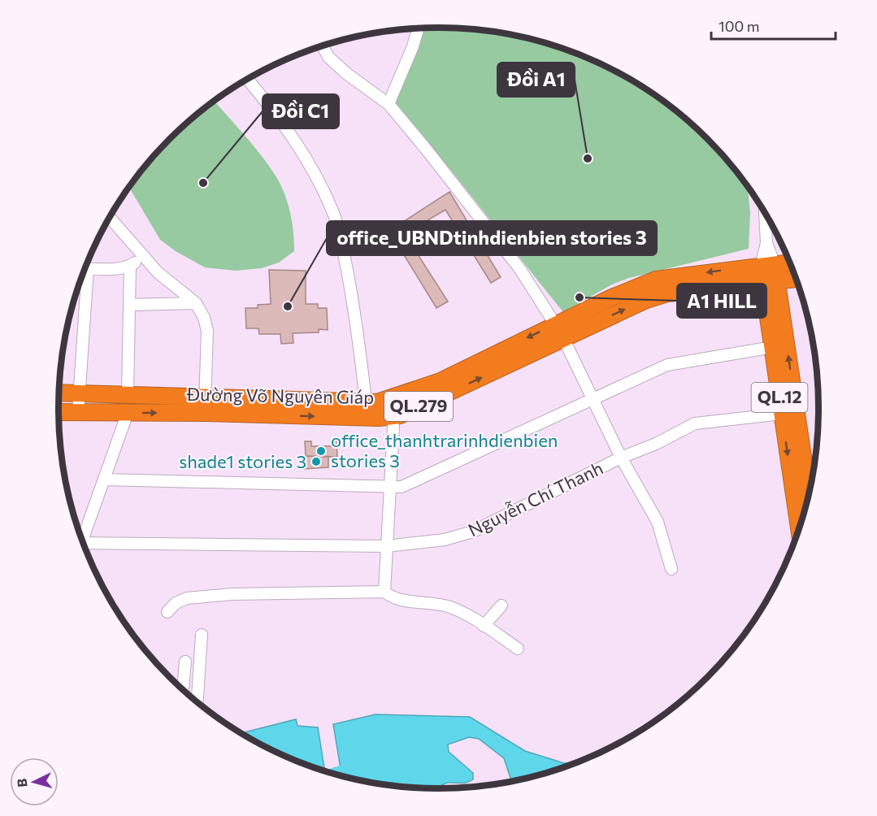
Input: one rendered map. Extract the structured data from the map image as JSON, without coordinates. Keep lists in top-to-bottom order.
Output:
{
  "streets": {
    "highway": ["Đường Võ Nguyên Giáp", "QL.12", "QL.279"],
    "street": ["Nguyễn Chí Thanh"]
  },
  "crossings": [
    ["Đường Võ Nguyên Giáp", "QL.12"],
    ["QL.12", "Nguyễn Chí Thanh"]
  ],
  "places": [
    "Đồi A1",
    "Đồi C1",
    "A1 HILL",
    "office_UBNDtinhdienbien stories 3",
    "office_thanhtrarinhdienbien stories 3",
    "shade1 stories 3"
  ],
  "scale_bar": "100 m",
  "north": "left"
}
